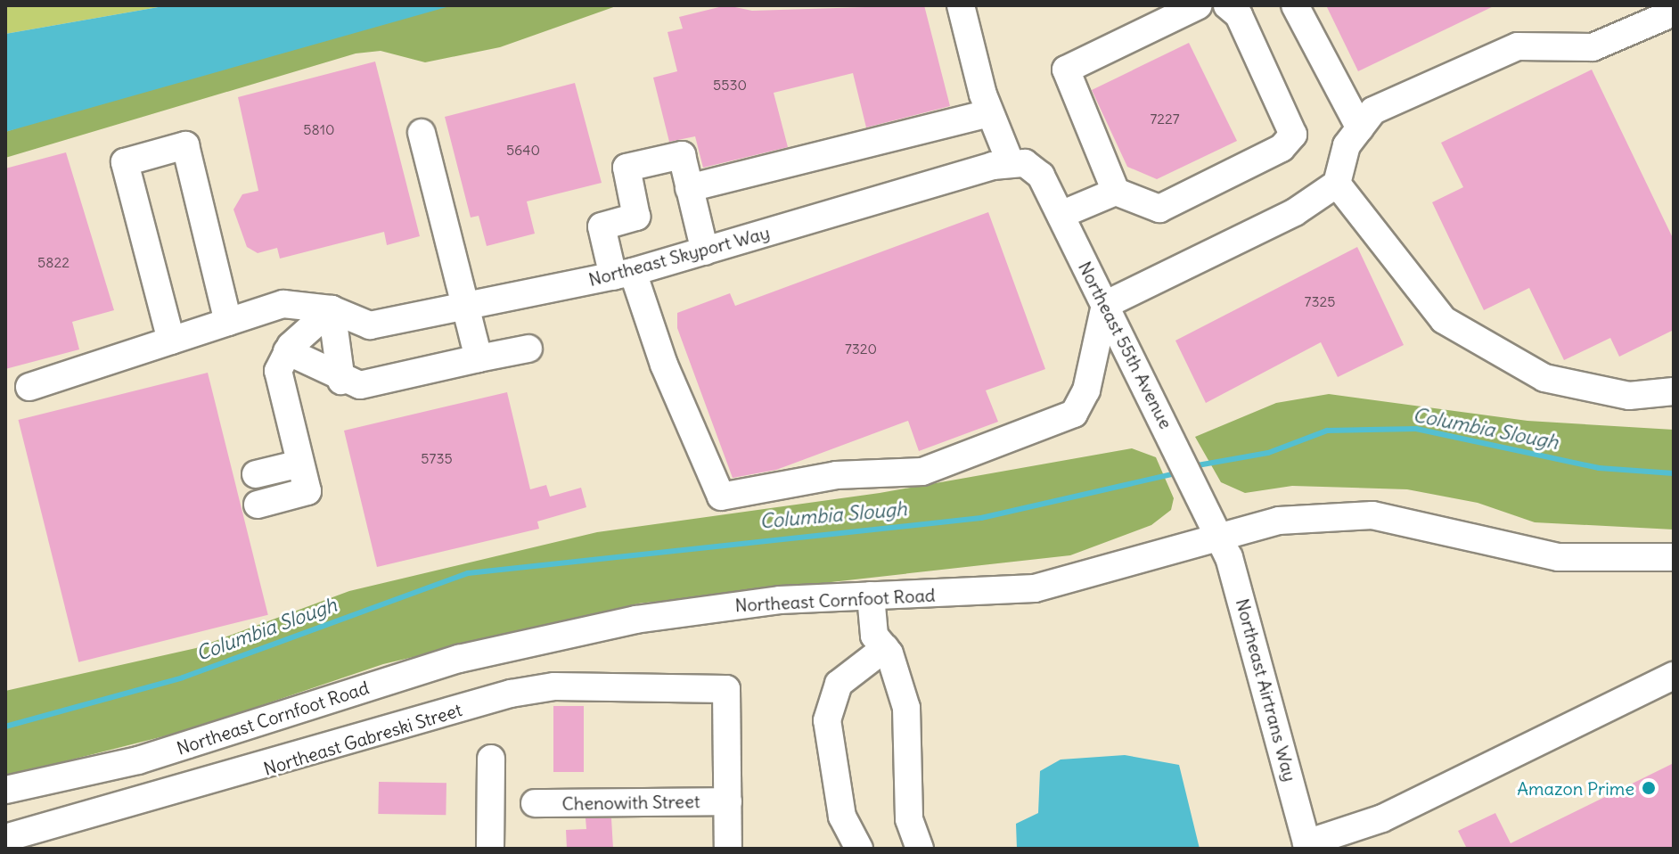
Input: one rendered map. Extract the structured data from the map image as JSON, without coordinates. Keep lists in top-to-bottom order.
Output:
{
  "streets": {
    "street": [
      "Northeast Skyport Way",
      "Northeast 55th Avenue",
      "Northeast Cornfoot Road",
      "Northeast Airtrans Way",
      "Northeast Gabreski Street",
      "Chenowith Street"
    ]
  },
  "crossings": [
    ["Northeast Skyport Way", "Northeast 55th Avenue"],
    ["Northeast 55th Avenue", "Northeast Cornfoot Road"],
    ["Northeast 55th Avenue", "Northeast Airtrans Way"],
    ["Northeast Cornfoot Road", "Northeast Airtrans Way"],
    ["Northeast Gabreski Street", "Chenowith Street"]
  ],
  "water": ["Columbia Slough"],
  "places": ["Amazon Prime"],
  "house_numbers": [
    "5530",
    "7227",
    "5810",
    "5640",
    "5822",
    "7325",
    "7320",
    "5735"
  ]
}
